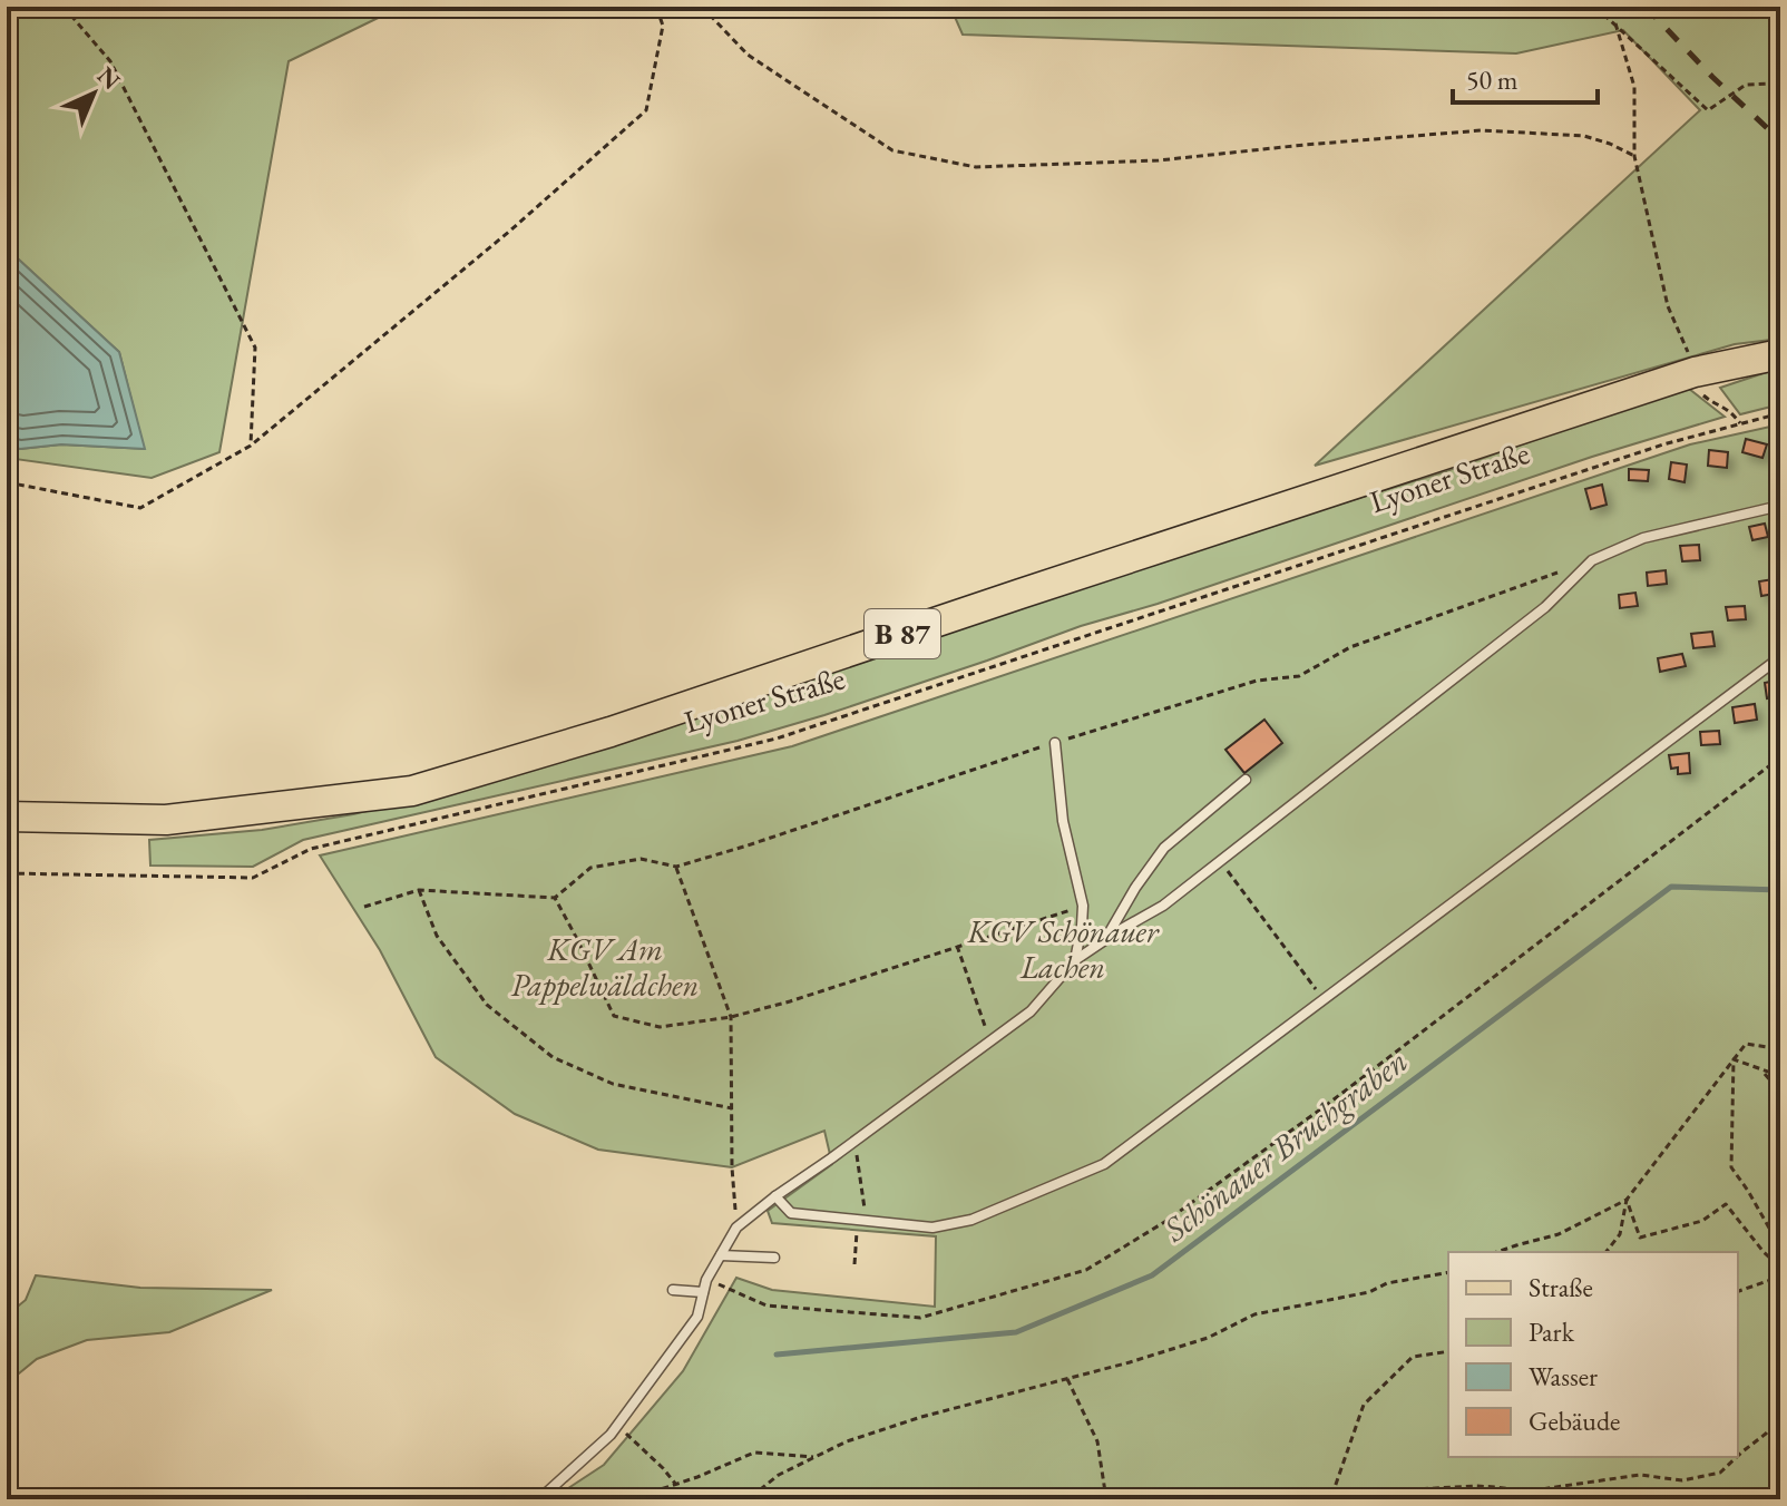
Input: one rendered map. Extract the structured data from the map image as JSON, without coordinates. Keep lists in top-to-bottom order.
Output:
{
  "streets": {
    "main road": ["Lyoner Straße", "B 87"]
  },
  "water": ["Schönauer Bruchgraben"],
  "parks": ["KGV Schönauer Lachen", "KGV Am Pappelwäldchen"],
  "legend": [
    "Straße",
    "Park",
    "Wasser",
    "Gebäude"
  ],
  "scale_bar": "50 m",
  "north": "top right"
}
